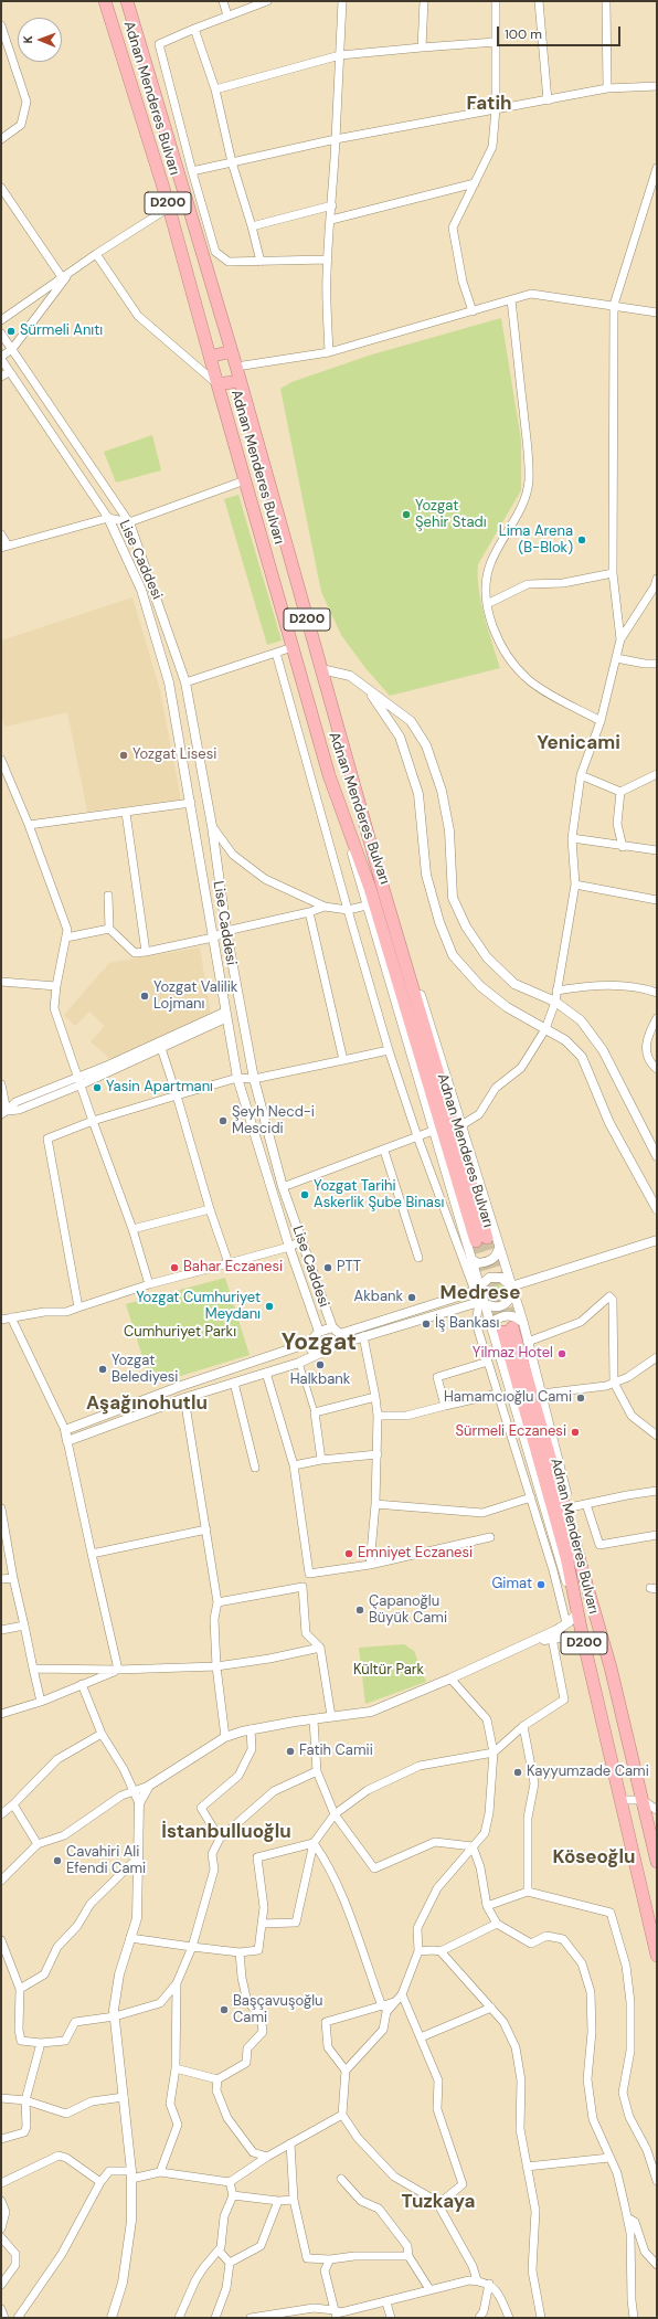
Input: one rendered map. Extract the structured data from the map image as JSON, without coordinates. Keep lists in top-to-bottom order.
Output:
{
  "streets": {
    "highway": ["Adnan Menderes Bulvarı", "D200"],
    "street": ["Lise Caddesi"]
  },
  "districts": [
    "Fatih",
    "Yenicami",
    "Medrese",
    "Yozgat",
    "Aşağınohutlu",
    "İstanbulluoğlu",
    "Köseoğlu",
    "Tuzkaya"
  ],
  "parks": ["Cumhuriyet Parkı", "Kültür Park"],
  "places": [
    "Sürmeli Anıtı",
    "Yozgat Şehir Stadı",
    "Lima Arena (B-Blok)",
    "Yozgat Lisesi",
    "Yozgat Valilik Lojmanı",
    "Yasin Apartmanı",
    "Şeyh Necd-i Mescidi",
    "Yozgat Tarihi Askerlik Şube Binası",
    "Bahar Eczanesi",
    "PTT",
    "Akbank",
    "Yozgat Cumhuriyet Meydanı",
    "İş Bankası",
    "Yilmaz Hotel",
    "Halkbank",
    "Yozgat Belediyesi",
    "Hamamcıoğlu Cami",
    "Sürmeli Eczanesi",
    "Emniyet Eczanesi",
    "Gimat",
    "Çapanoğlu Büyük Cami",
    "Fatih Camii",
    "Kayyumzade Cami",
    "Cavahiri Ali Efendi Cami",
    "Başçavuşoğlu Cami"
  ],
  "scale_bar": "100 m",
  "north": "left"
}
